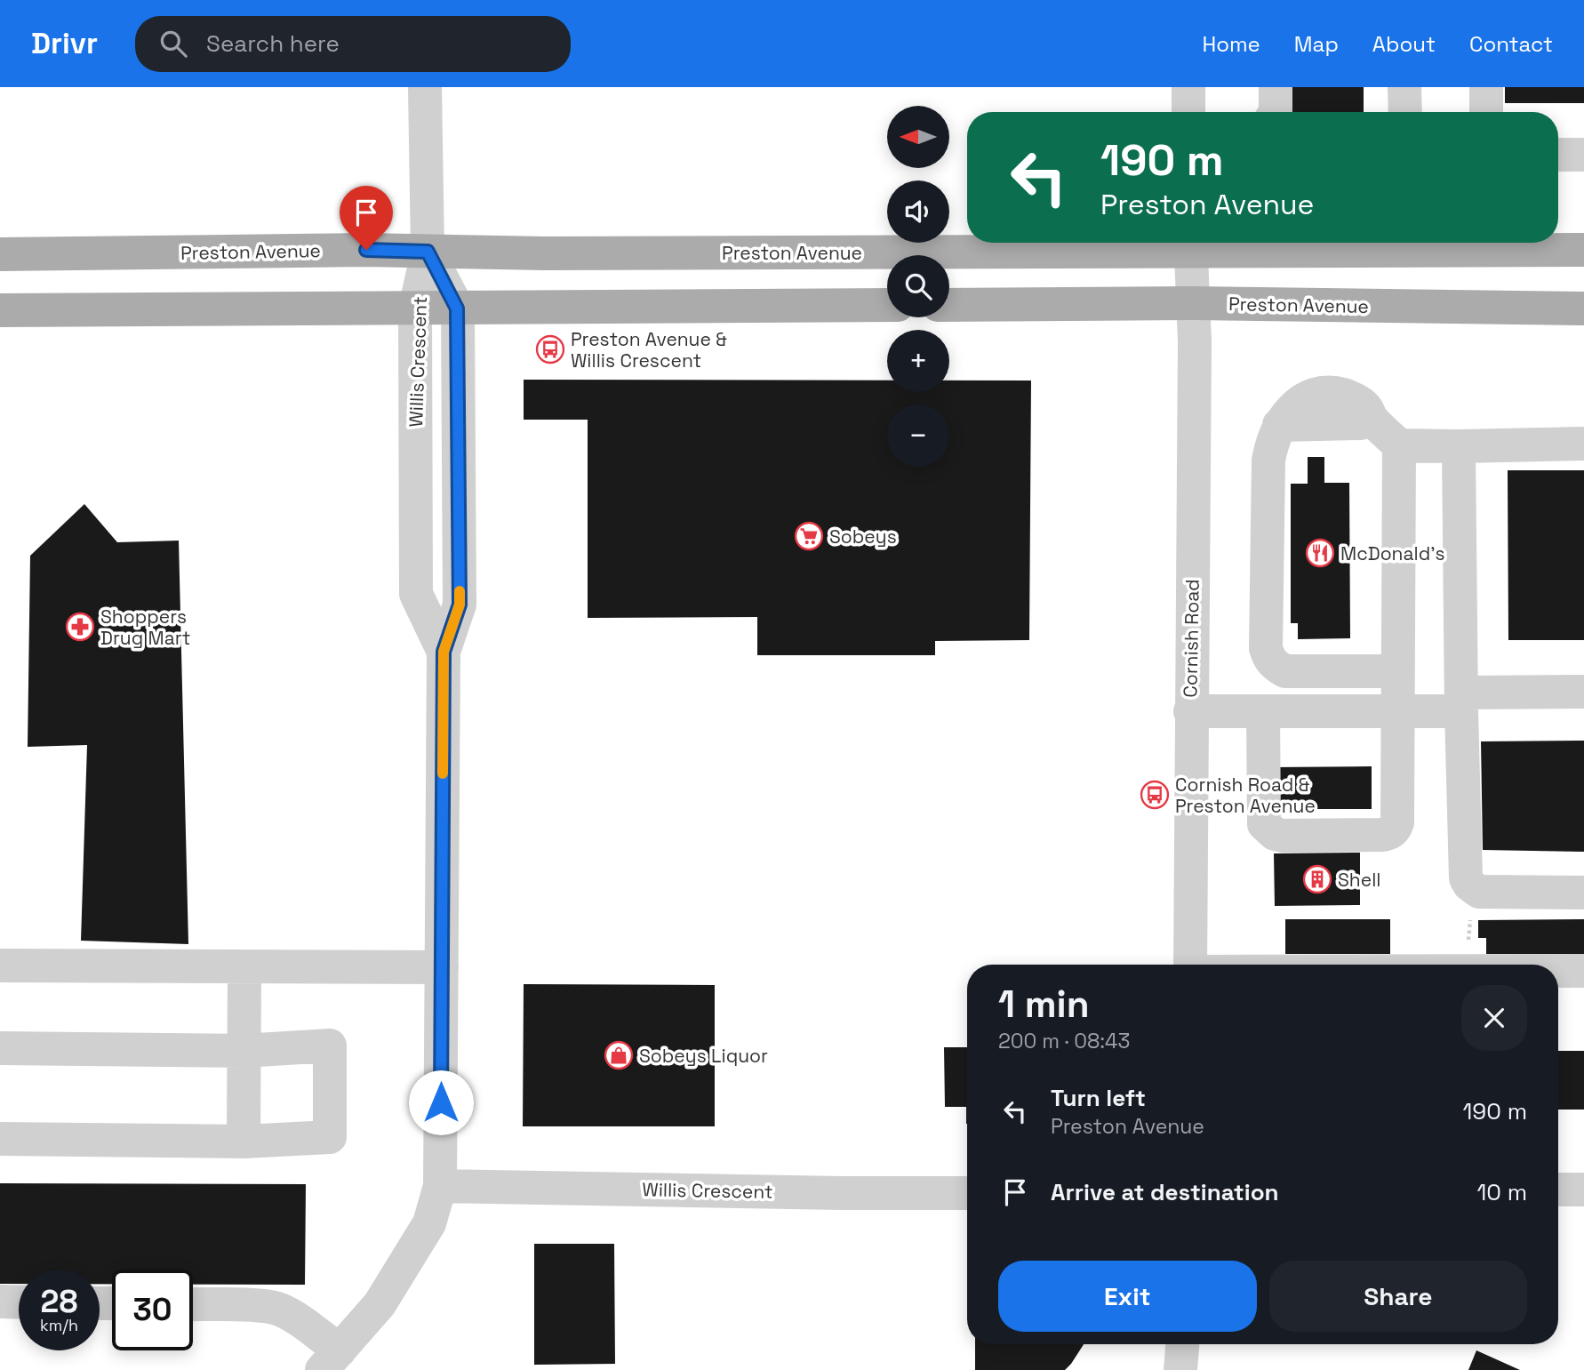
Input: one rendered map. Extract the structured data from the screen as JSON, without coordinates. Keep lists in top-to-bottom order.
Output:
{
  "streets": {
    "main road": ["Preston Avenue"],
    "street": ["Willis Crescent", "Cornish Road"]
  },
  "crossings": [
    ["Preston Avenue", "Willis Crescent"],
    ["Preston Avenue", "Cornish Road"]
  ],
  "places": {
    "bus stop": ["Preston Avenue & Willis Crescent", "Cornish Road & Preston Avenue"],
    "supermarket": ["Sobeys"],
    "restaurant": ["McDonald's"],
    "pharmacy": ["Shoppers Drug Mart"],
    "building": ["Shell"],
    "shop": ["Sobeys Liquor"]
  },
  "north": "left",
  "page": {
    "header": "Drivr",
    "search": "Search here",
    "nav": [
      "Home",
      "Map",
      "About",
      "Contact"
    ],
    "map_buttons": ["+", "−"],
    "turn": ["190 m", "Preston Avenue"],
    "heading": ["1 min", "200 m · 08:43"],
    "list": [
      {
        "name": "Turn left",
        "note": "Preston Avenue",
        "value": "190 m"
      },
      {
        "name": "Arrive at destination",
        "value": "10 m"
      }
    ],
    "buttons": ["Exit", "Share"],
    "speed": "28 km/h",
    "limit": "30"
  }
}
